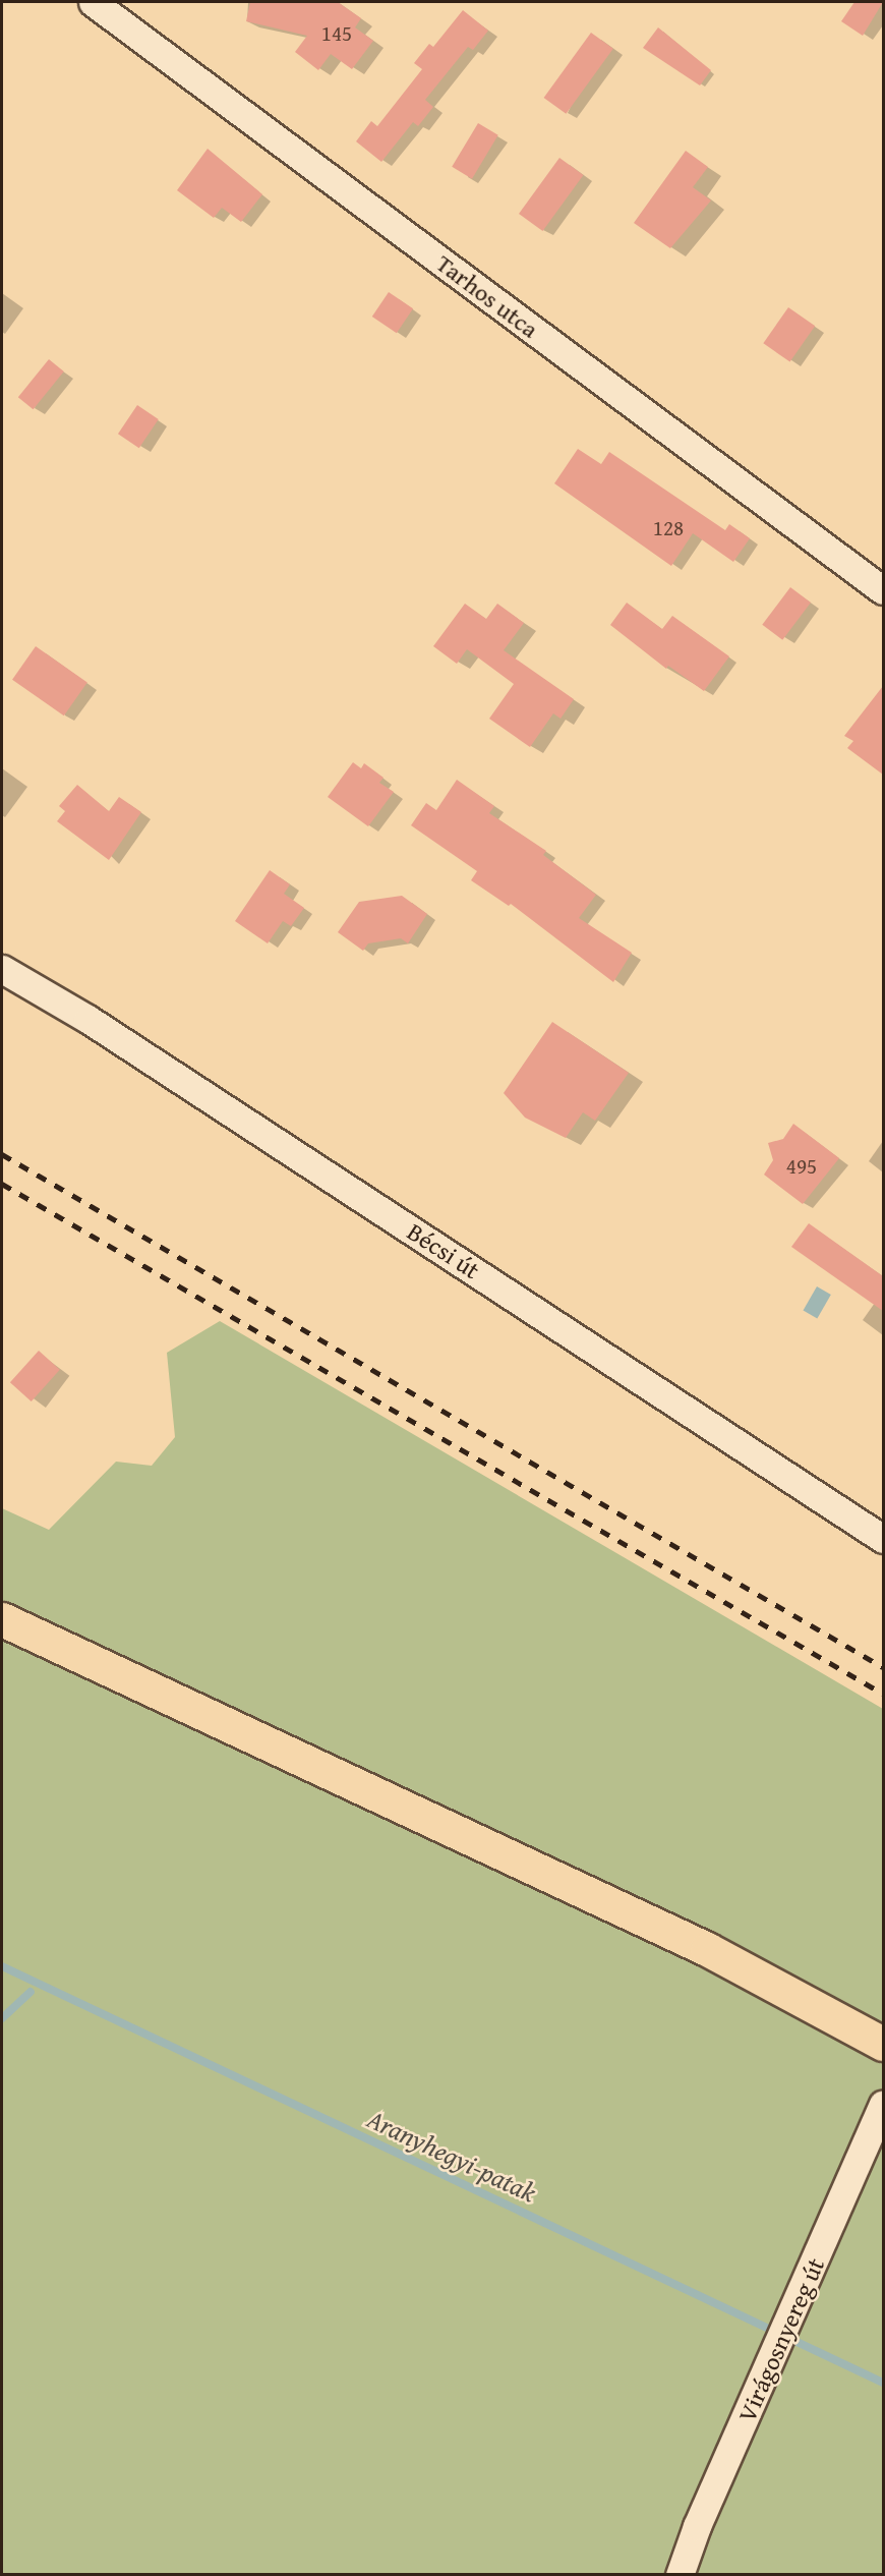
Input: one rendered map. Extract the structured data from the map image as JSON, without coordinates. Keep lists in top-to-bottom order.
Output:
{
  "streets": {
    "street": ["Tarhos utca", "Bécsi út", "Virágosnyereg út"]
  },
  "water": ["Aranyhegyi-patak"],
  "house_numbers": ["145", "128", "495"]
}
